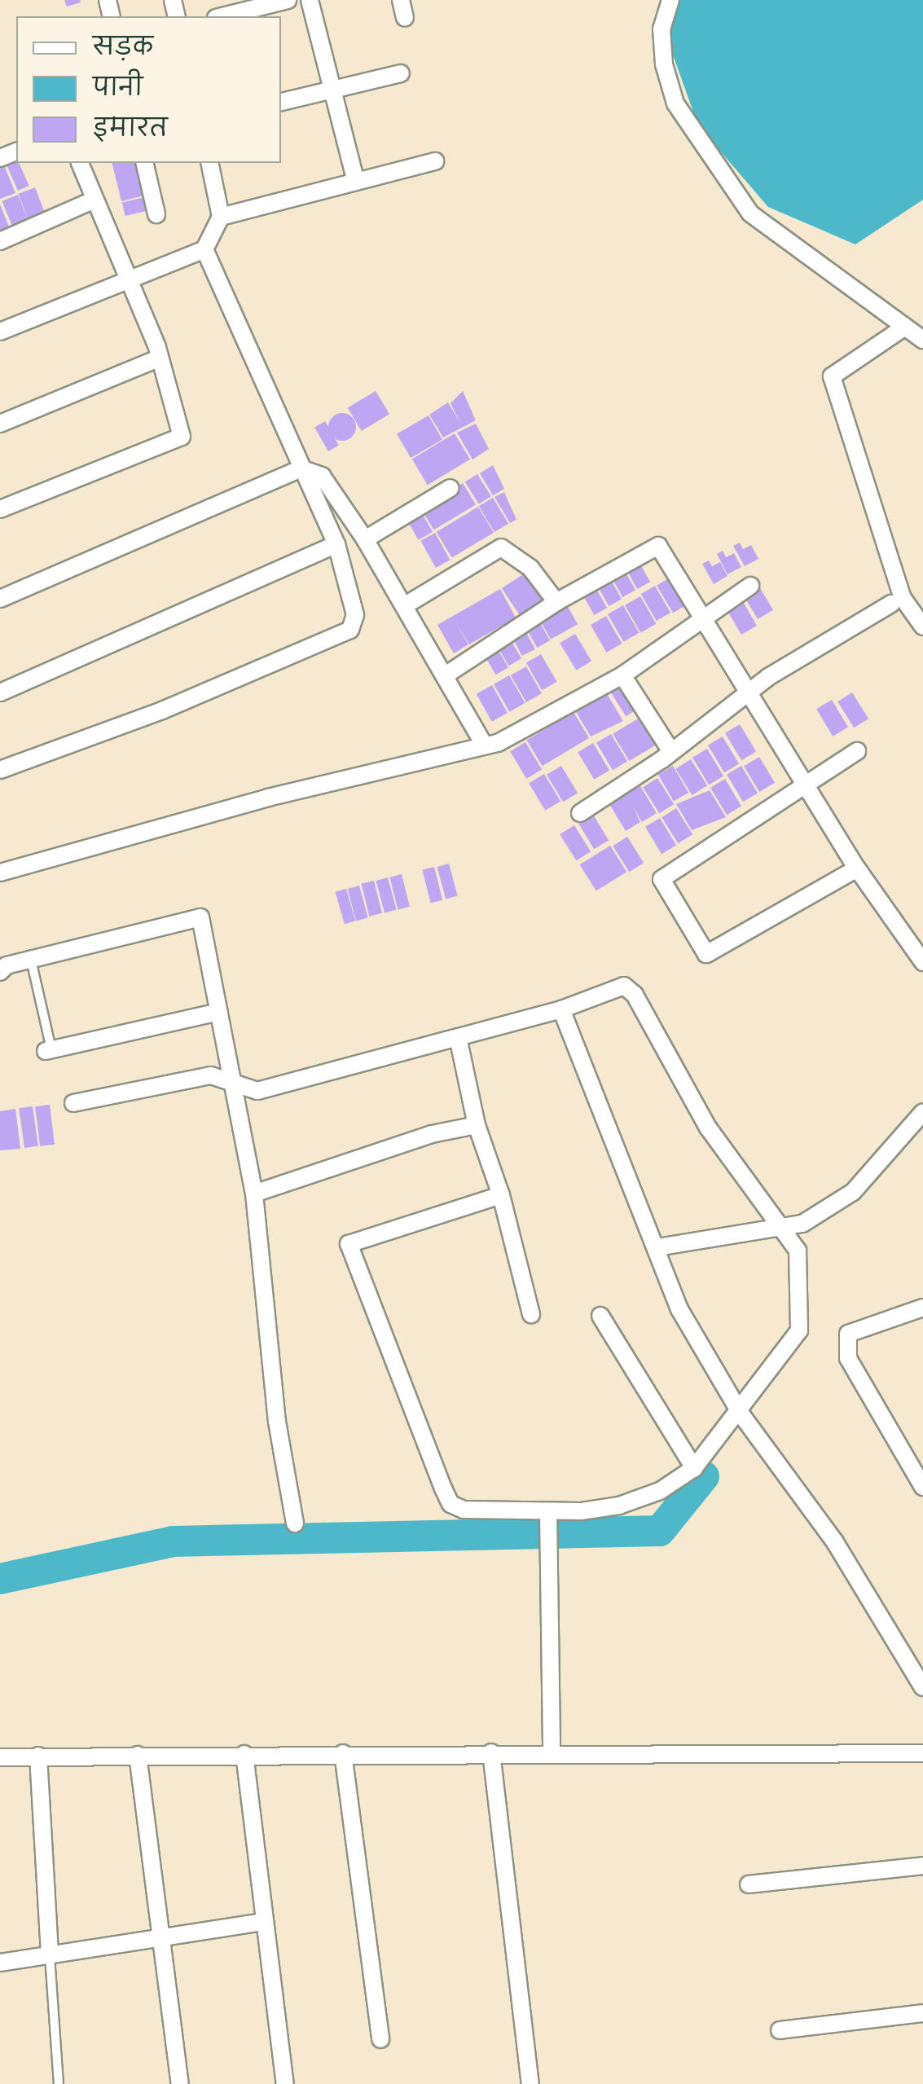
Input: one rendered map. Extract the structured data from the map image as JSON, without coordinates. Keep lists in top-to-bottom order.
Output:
{
  "legend": ["सड़क", "पानी", "इमारत"]
}
